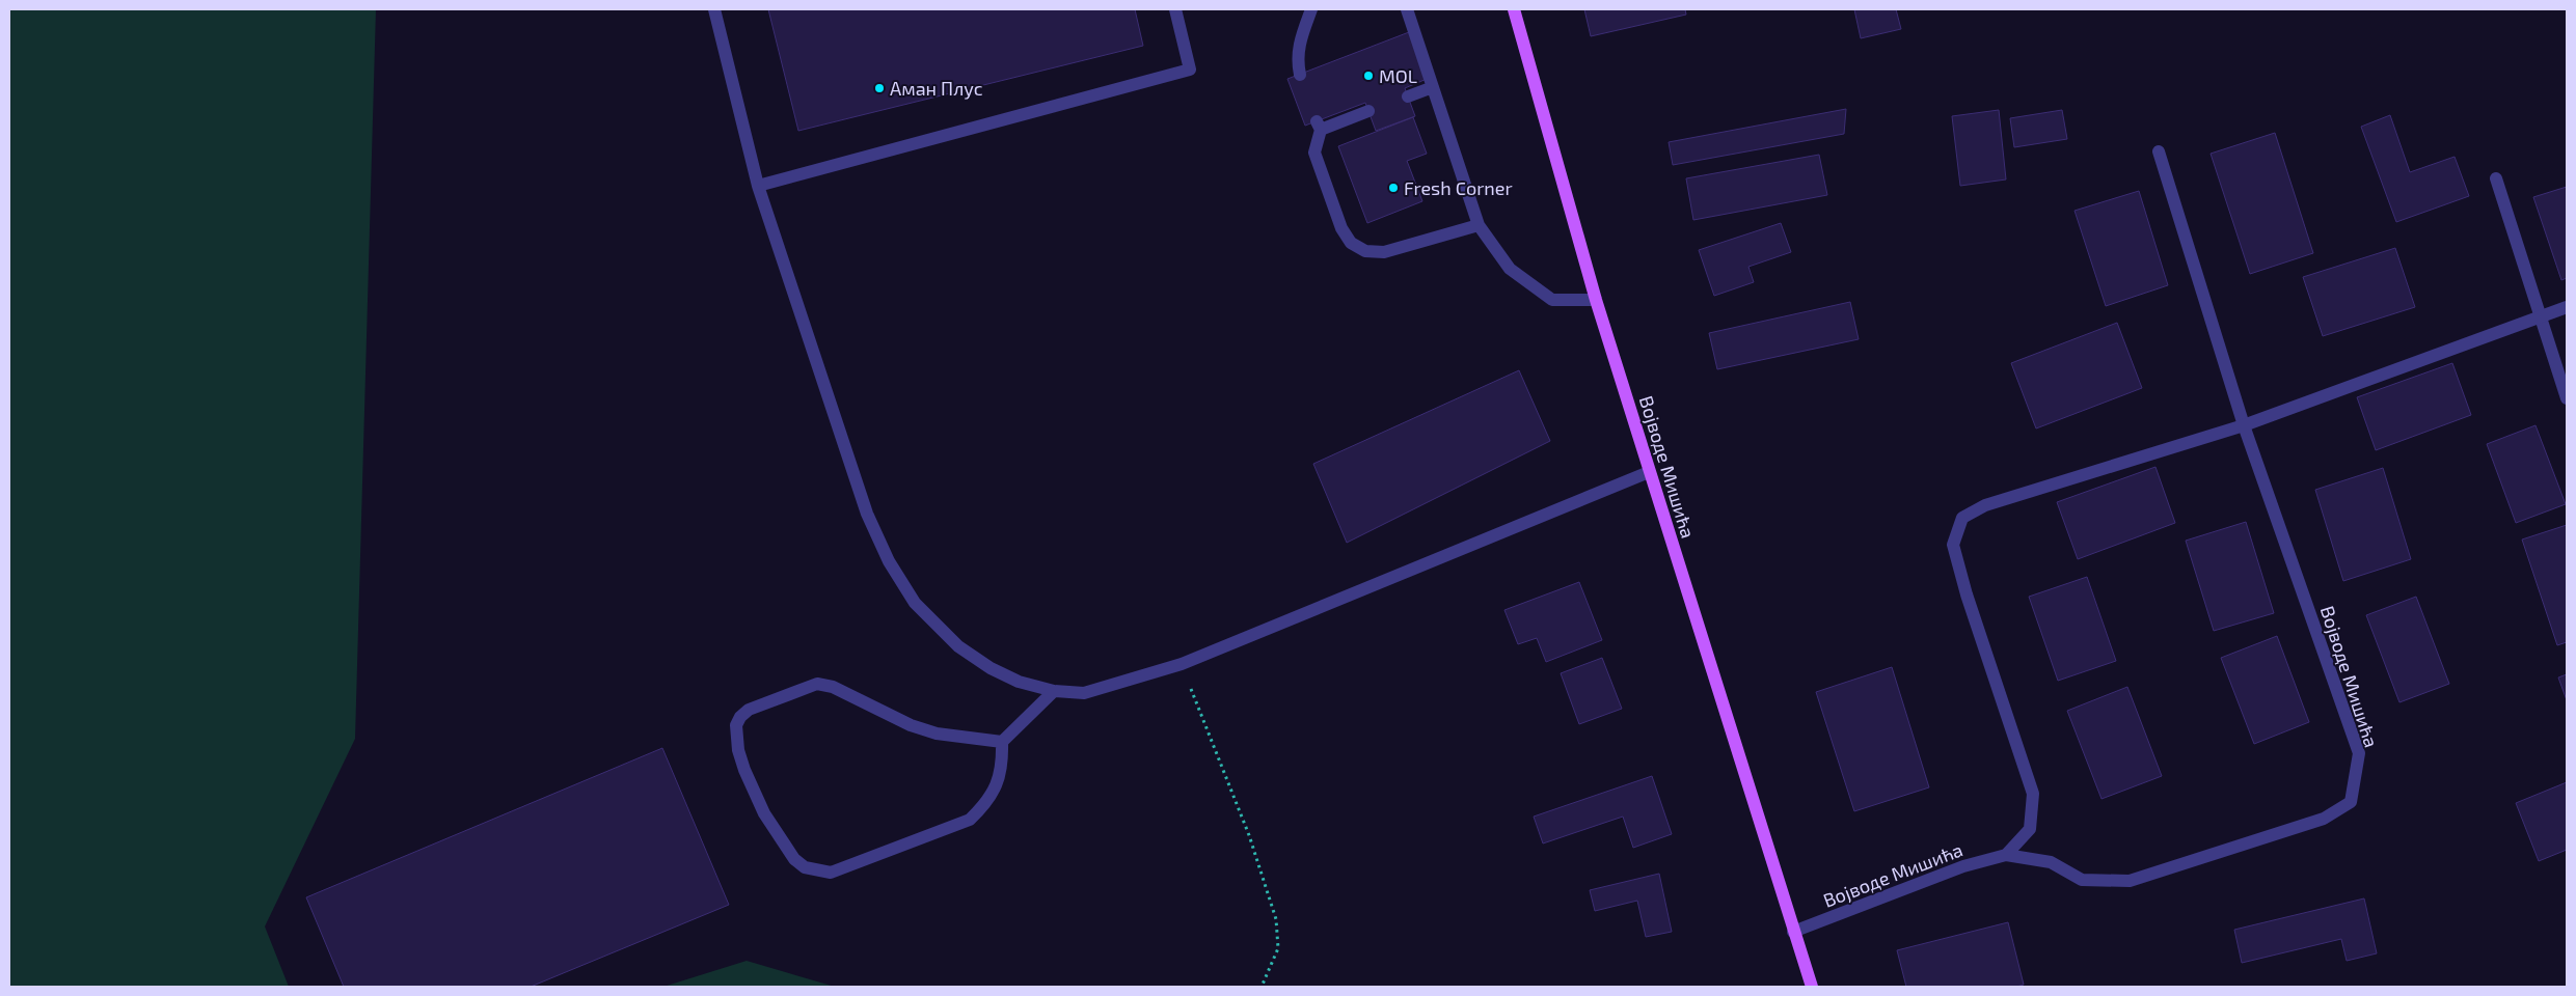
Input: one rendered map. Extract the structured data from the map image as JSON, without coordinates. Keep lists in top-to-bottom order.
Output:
{
  "streets": {
    "main road": ["Војводе Мишића"]
  },
  "places": ["MOL", "Аман Плус", "Fresh Corner"]
}
